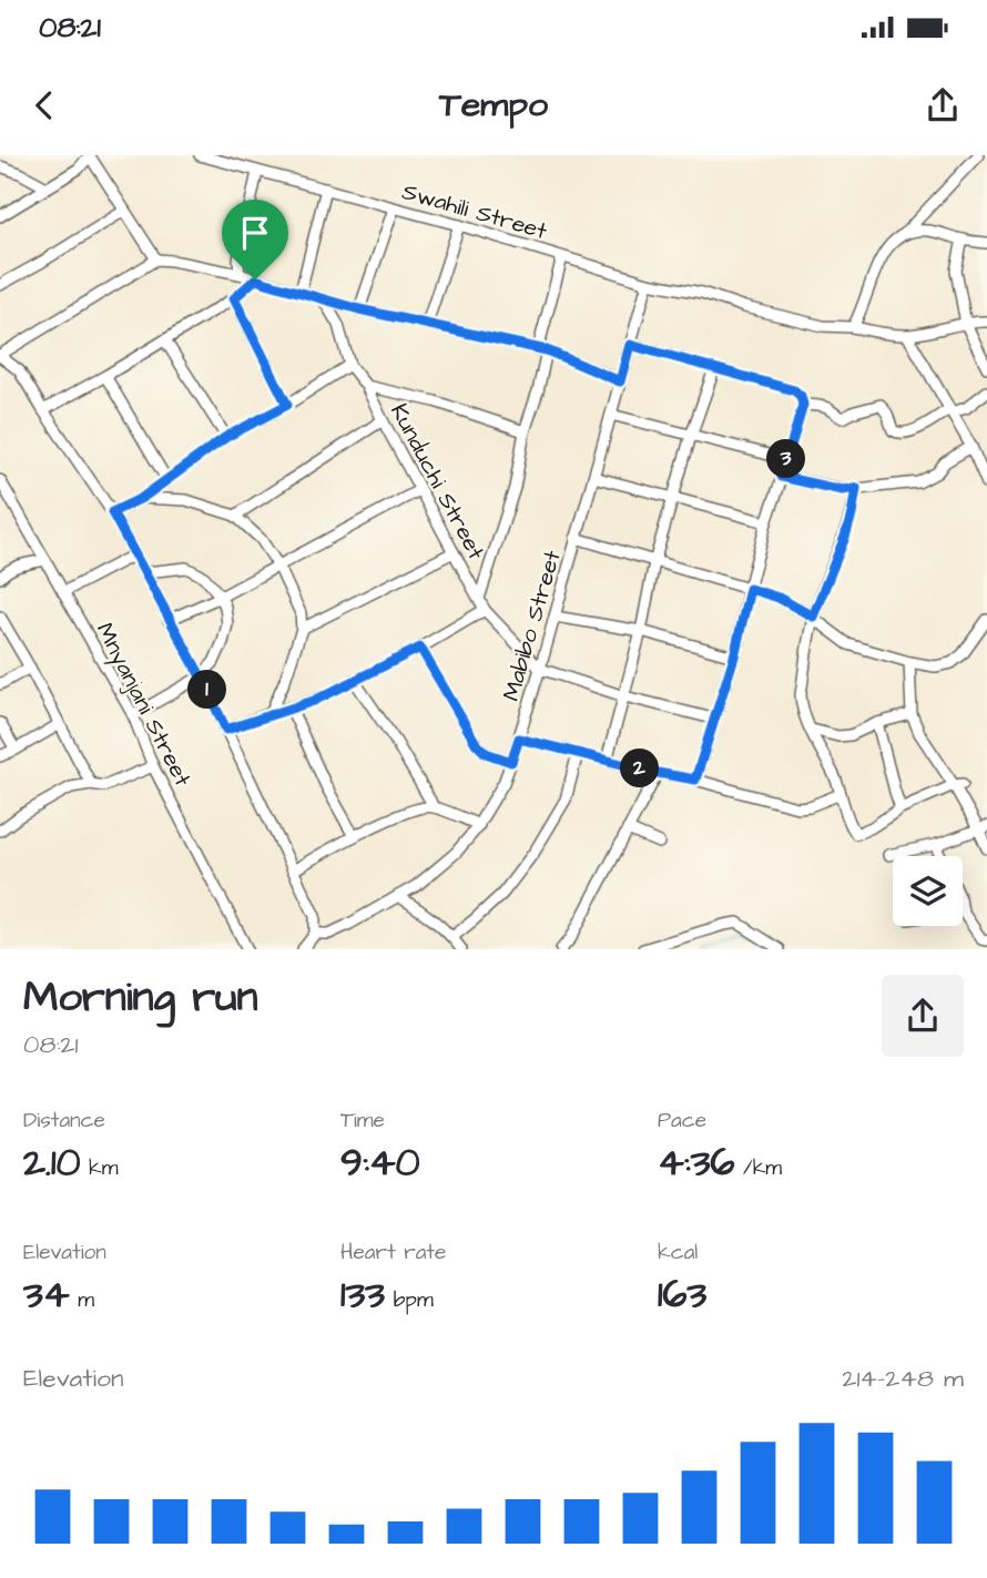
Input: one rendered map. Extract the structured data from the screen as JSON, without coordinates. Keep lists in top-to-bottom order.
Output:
{
  "streets": {
    "street": [
      "Swahili Street",
      "Kunduchi Street",
      "Mabibo Street",
      "Mnyanjani Street"
    ]
  },
  "crossings": [
    ["Swahili Street", "Mabibo Street"],
    ["Kunduchi Street", "Mabibo Street"]
  ],
  "page": {
    "status": "08:21",
    "header": "Tempo",
    "pins": ["3", "1", "2"],
    "heading": ["Morning run", "08:21"],
    "stats": [
      ["Distance", "2.10 km"],
      ["Time", "9:40"],
      ["Pace", "4:36 /km"],
      ["Elevation", "34 m"],
      ["Heart rate", "133 bpm"],
      ["kcal", "163"]
    ],
    "chart": ["Elevation", "214–248 m"]
  }
}
